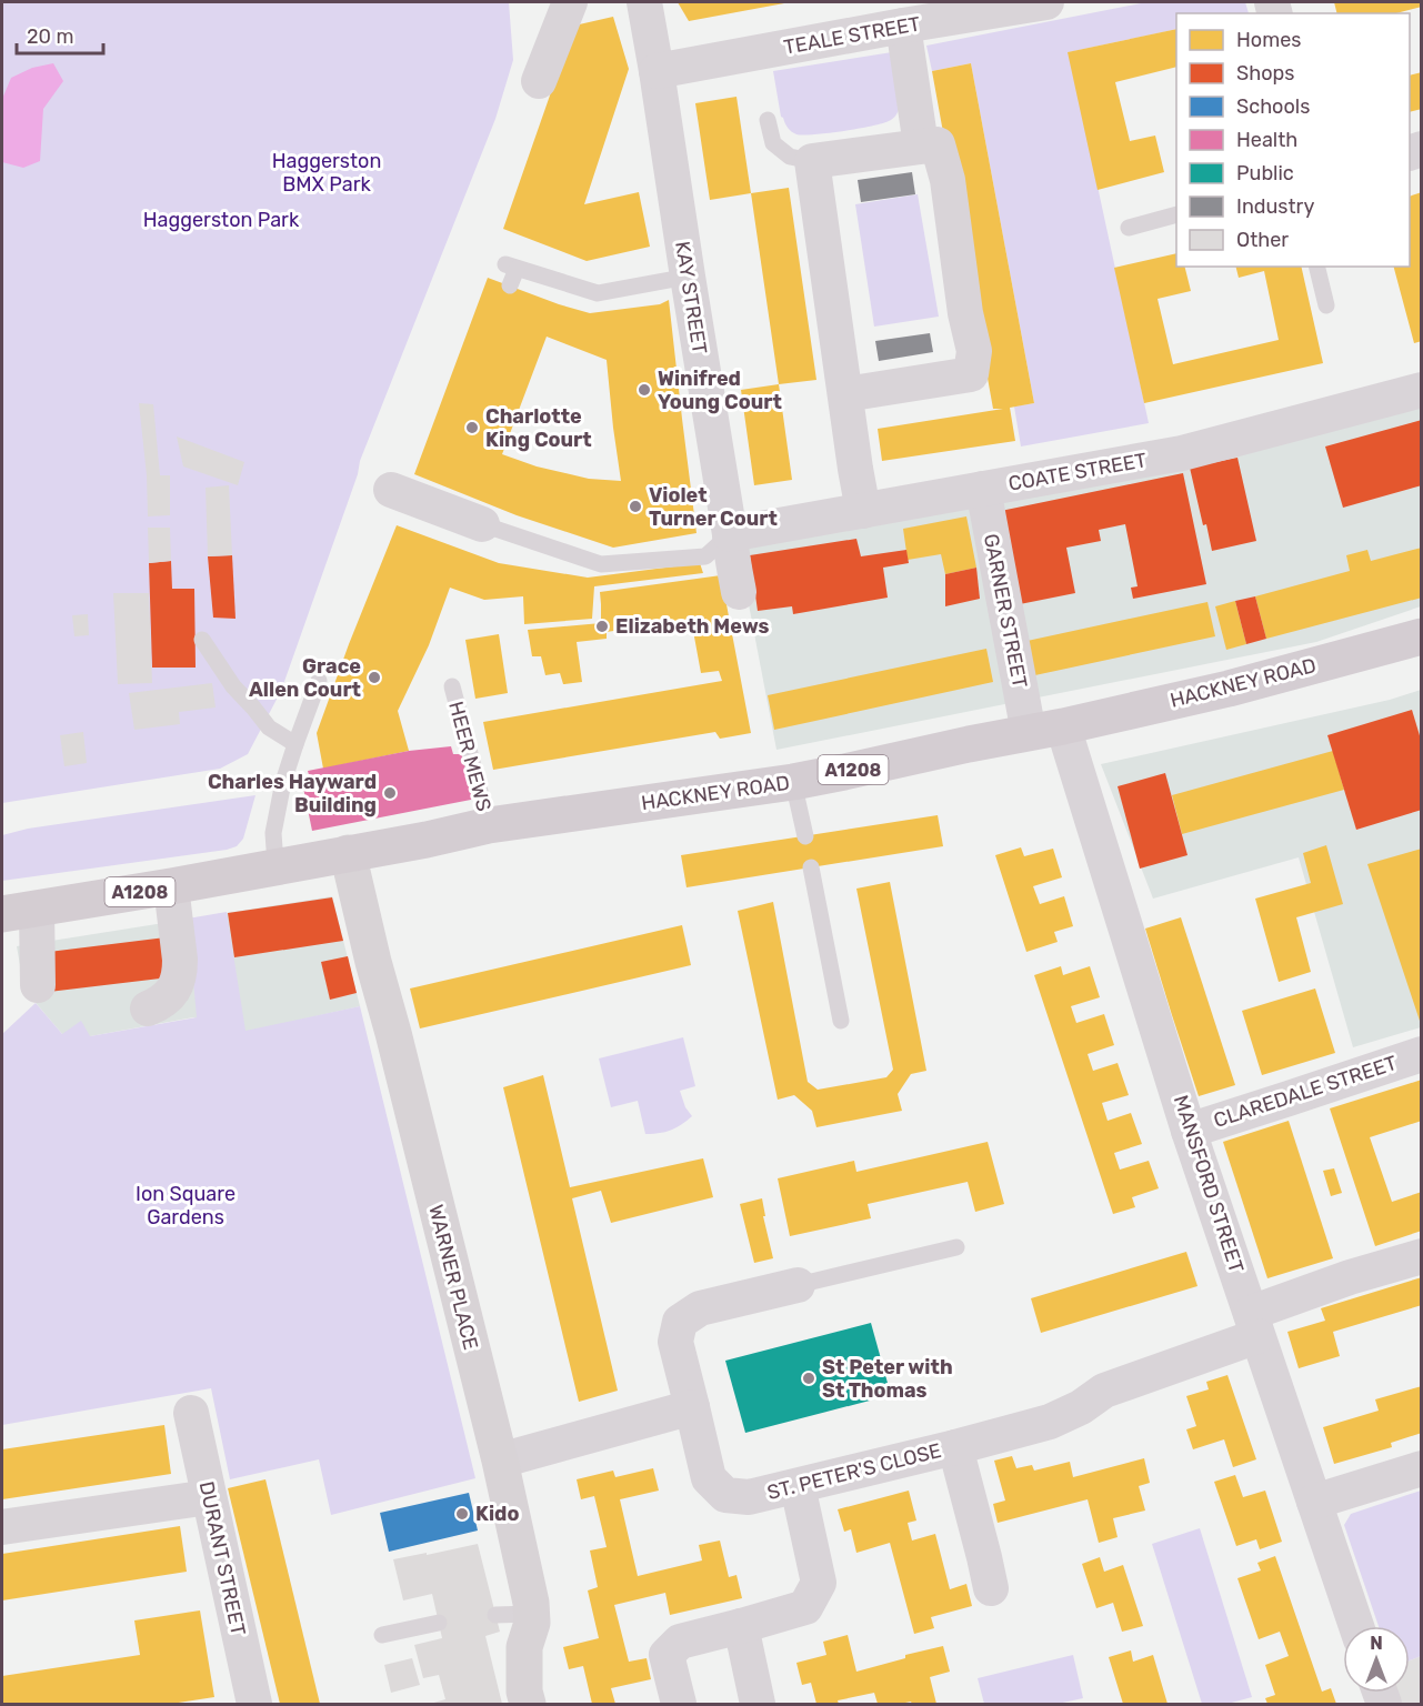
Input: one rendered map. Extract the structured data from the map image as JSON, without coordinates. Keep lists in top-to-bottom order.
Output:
{
  "streets": {
    "main road": ["HACKNEY ROAD", "A1208", "WARNER PLACE"],
    "street": [
      "TEALE STREET",
      "KAY STREET",
      "COATE STREET",
      "GARNER STREET",
      "CLAREDALE STREET",
      "MANSFORD STREET",
      "ST. PETER'S CLOSE",
      "DURANT STREET"
    ],
    "lane": ["HEER MEWS"]
  },
  "crossings": [
    ["TEALE STREET", "KAY STREET"],
    ["KAY STREET", "COATE STREET"],
    ["COATE STREET", "GARNER STREET"],
    ["GARNER STREET", "HACKNEY ROAD"],
    ["GARNER STREET", "MANSFORD STREET"],
    ["HACKNEY ROAD", "HEER MEWS"],
    ["HACKNEY ROAD", "MANSFORD STREET"],
    ["HACKNEY ROAD", "WARNER PLACE"],
    ["CLAREDALE STREET", "MANSFORD STREET"],
    ["MANSFORD STREET", "ST. PETER'S CLOSE"]
  ],
  "parks": ["Haggerston BMX Park", "Haggerston Park", "Ion Square Gardens"],
  "places": [
    "Winifred Young Court",
    "Charlotte King Court",
    "Violet Turner Court",
    "Elizabeth Mews",
    "Grace Allen Court",
    "Charles Hayward Building",
    "St Peter with St Thomas",
    "Kido"
  ],
  "legend": [
    "Homes",
    "Shops",
    "Schools",
    "Health",
    "Public",
    "Industry",
    "Other"
  ],
  "scale_bar": "20 m",
  "north": "top"
}
